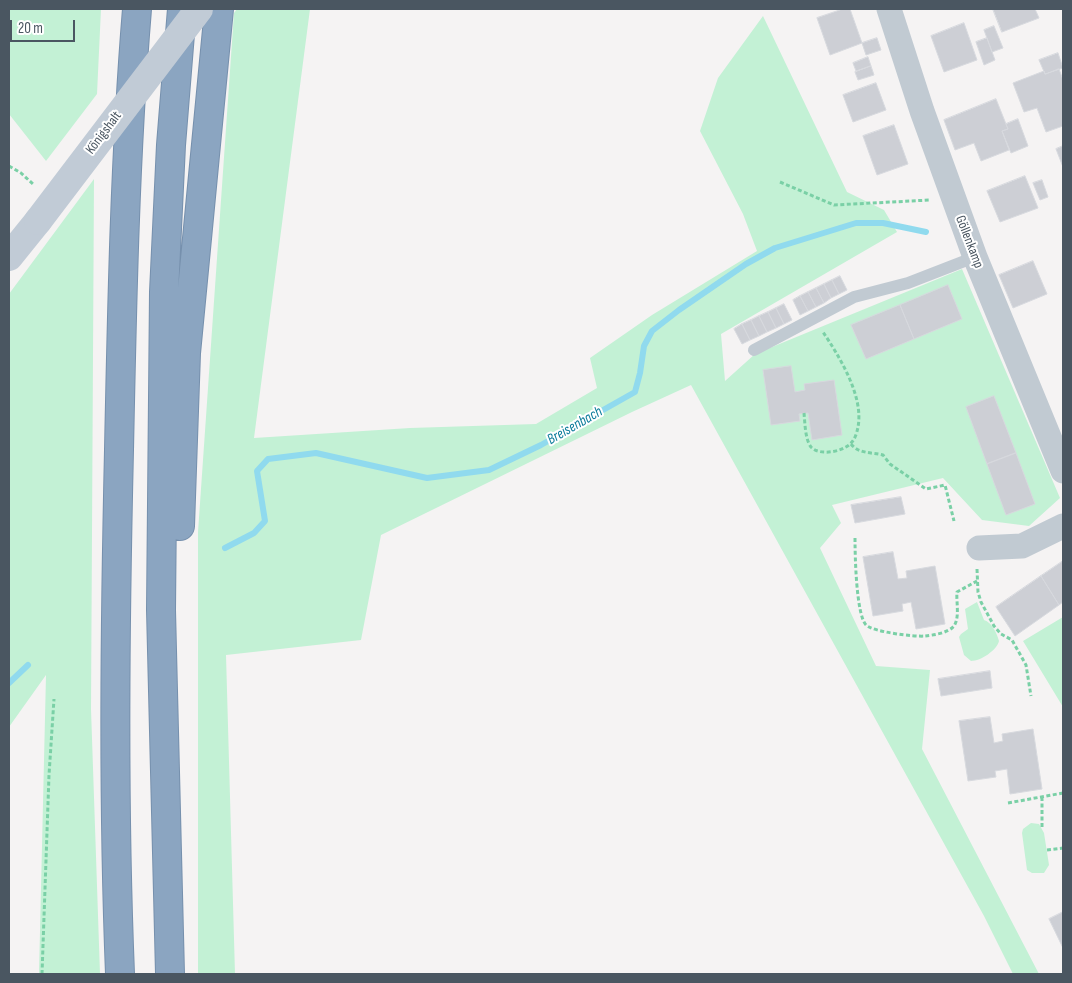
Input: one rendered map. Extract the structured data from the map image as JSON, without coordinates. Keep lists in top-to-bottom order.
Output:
{
  "streets": {
    "main road": ["Königshalt"],
    "street": ["Göllenkamp"]
  },
  "water": ["Breisenbach"],
  "scale_bar": "20 m"
}
